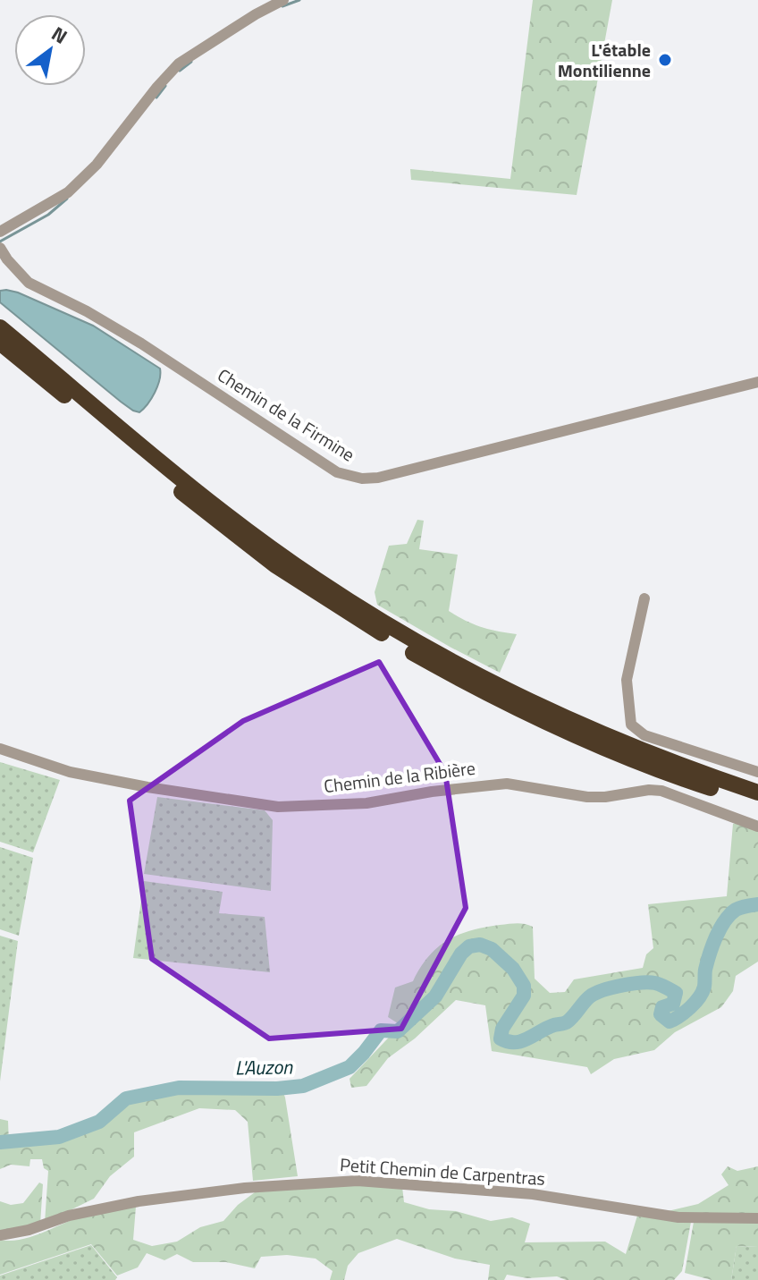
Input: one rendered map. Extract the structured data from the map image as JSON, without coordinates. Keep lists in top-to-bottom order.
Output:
{
  "streets": {
    "street": ["Chemin de la Firmine", "Chemin de la Ribière", "Petit Chemin de Carpentras"]
  },
  "water": ["L'Auzon"],
  "places": ["L'étable Montilienne"],
  "north": "top right"
}
